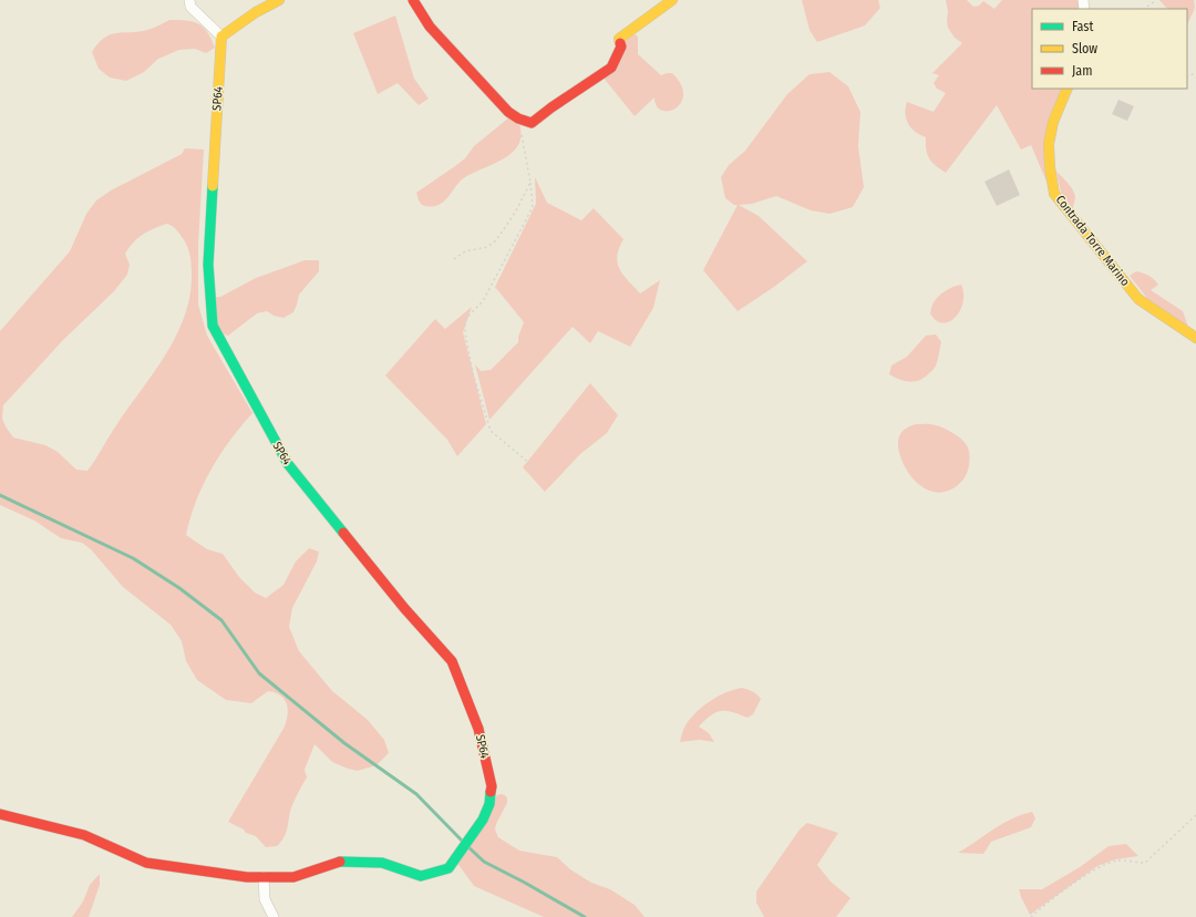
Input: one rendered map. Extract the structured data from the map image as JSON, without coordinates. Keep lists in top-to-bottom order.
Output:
{
  "streets": {
    "street": ["SP64", "Contrada Torre Marino"]
  },
  "legend": ["Fast", "Slow", "Jam"]
}
